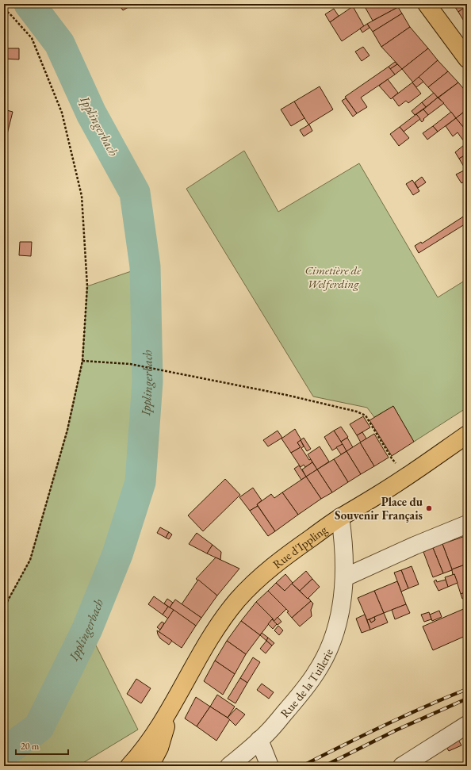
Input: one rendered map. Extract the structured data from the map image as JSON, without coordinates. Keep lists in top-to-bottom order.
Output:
{
  "streets": {
    "main road": ["Rue d'Ippling"],
    "street": ["Rue de la Tuilerie"]
  },
  "crossings": [
    ["Rue d'Ippling", "Rue de la Tuilerie"]
  ],
  "water": ["Ipplingerbach"],
  "parks": ["Cimetière de Welferding"],
  "places": ["Place du Souvenir Français"],
  "scale_bar": "20 m"
}
